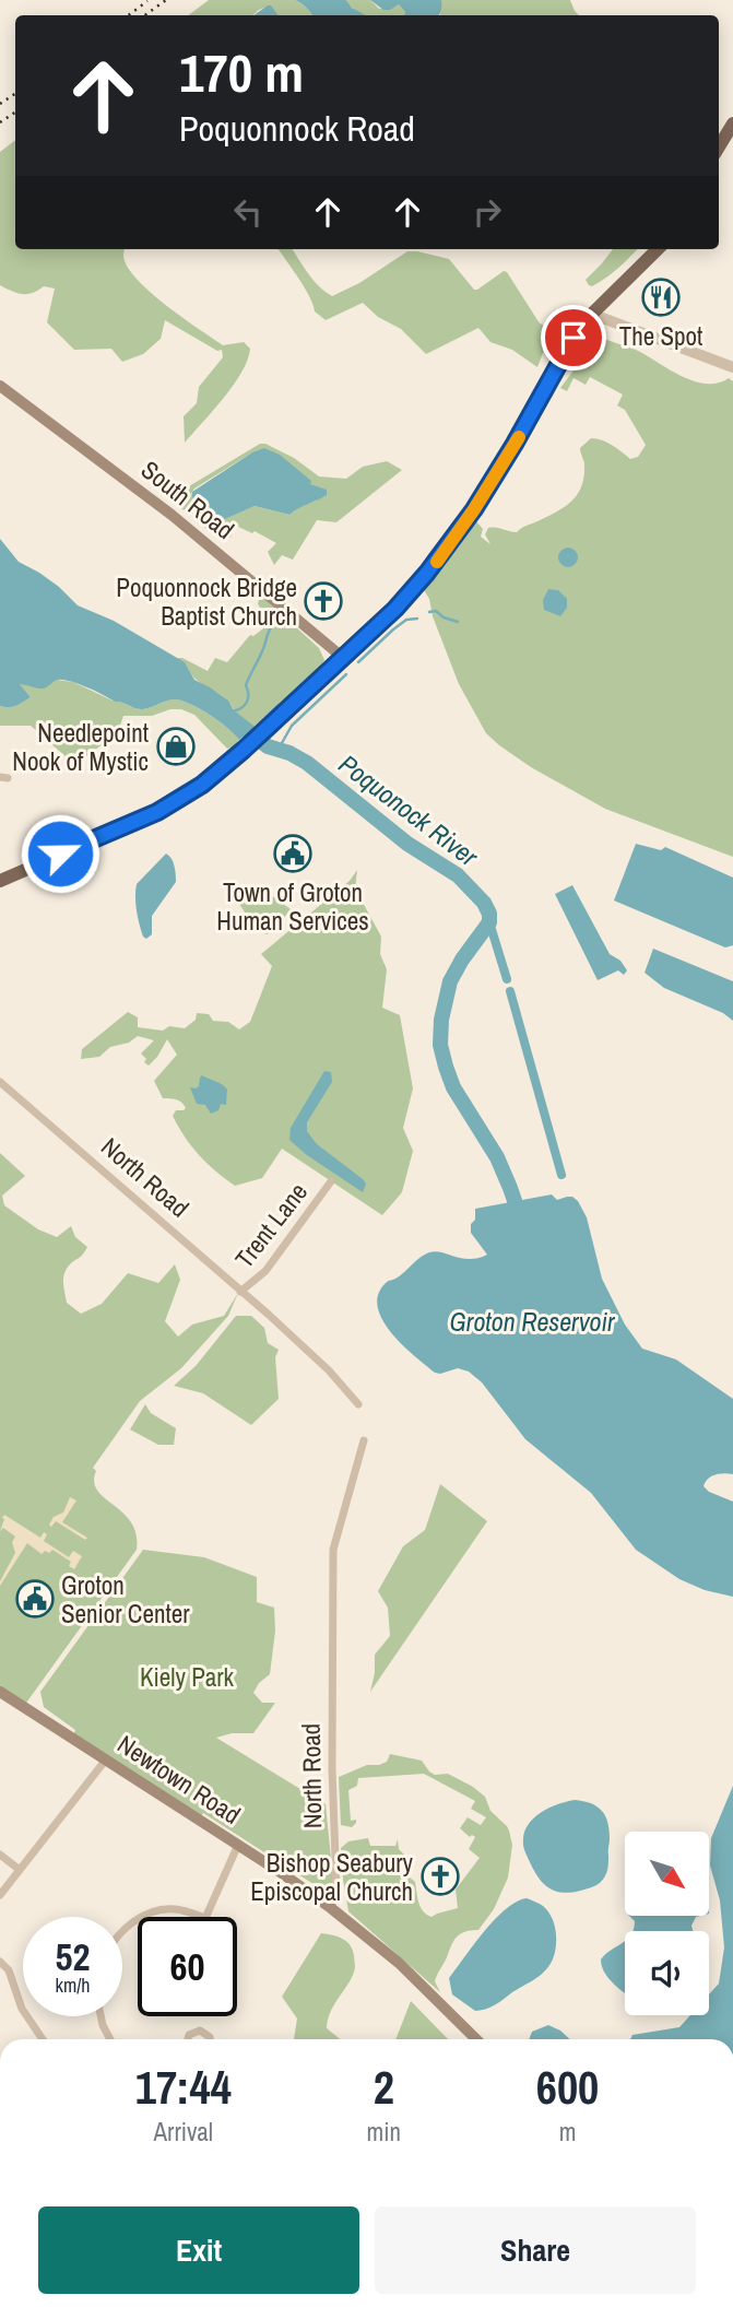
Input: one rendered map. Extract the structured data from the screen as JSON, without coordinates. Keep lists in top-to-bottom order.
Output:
{
  "streets": {
    "main road": ["South Road", "Newtown Road"],
    "street": ["North Road", "Trent Lane"]
  },
  "crossings": [
    ["North Road", "Trent Lane"],
    ["North Road", "Newtown Road"]
  ],
  "water": ["Poquonock River", "Groton Reservoir"],
  "parks": ["Kiely Park"],
  "places": {
    "restaurant": ["The Spot"],
    "church": ["Poquonnock Bridge Baptist Church", "Bishop Seabury Episcopal Church"],
    "shop": ["Needlepoint Nook of Mystic"],
    "public building": ["Town of Groton Human Services", "Groton Senior Center"]
  },
  "north": "bottom right",
  "page": {
    "turn": ["170 m", "Poquonnock Road"],
    "speed": "52 km/h",
    "limit": "60",
    "eta": [
      "17:44",
      "Arrival",
      "2",
      "min",
      "600",
      "m"
    ],
    "buttons": ["Exit", "Share"]
  }
}
